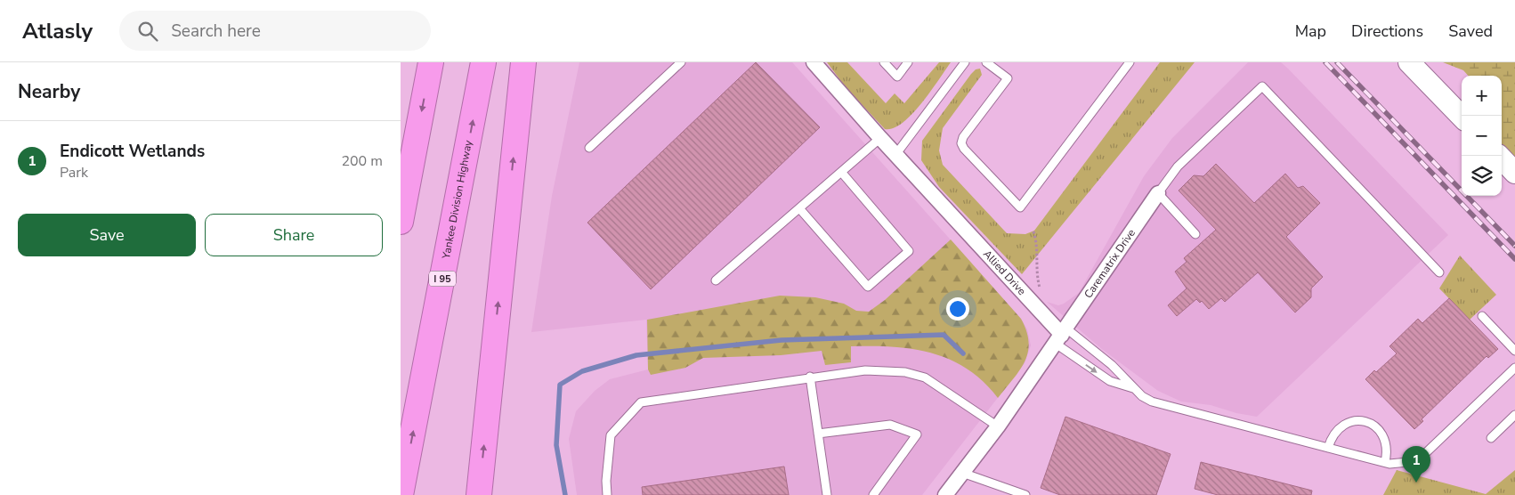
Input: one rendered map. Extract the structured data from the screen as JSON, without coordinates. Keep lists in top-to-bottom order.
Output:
{
  "streets": {
    "highway": ["Yankee Division Highway", "I 95"],
    "street": ["Carematrix Drive", "Allied Drive"]
  },
  "crossings": [
    ["Carematrix Drive", "Allied Drive"]
  ],
  "page": {
    "header": "Atlasly",
    "search": "Search here",
    "nav": ["Map", "Directions", "Saved"],
    "heading": "Nearby",
    "map_buttons": ["+", "−"],
    "list": [
      {
        "mark": "1",
        "name": "Endicott Wetlands",
        "note": "Park",
        "value": "200 m"
      }
    ],
    "buttons": ["Save", "Share"],
    "pins": "1"
  }
}
